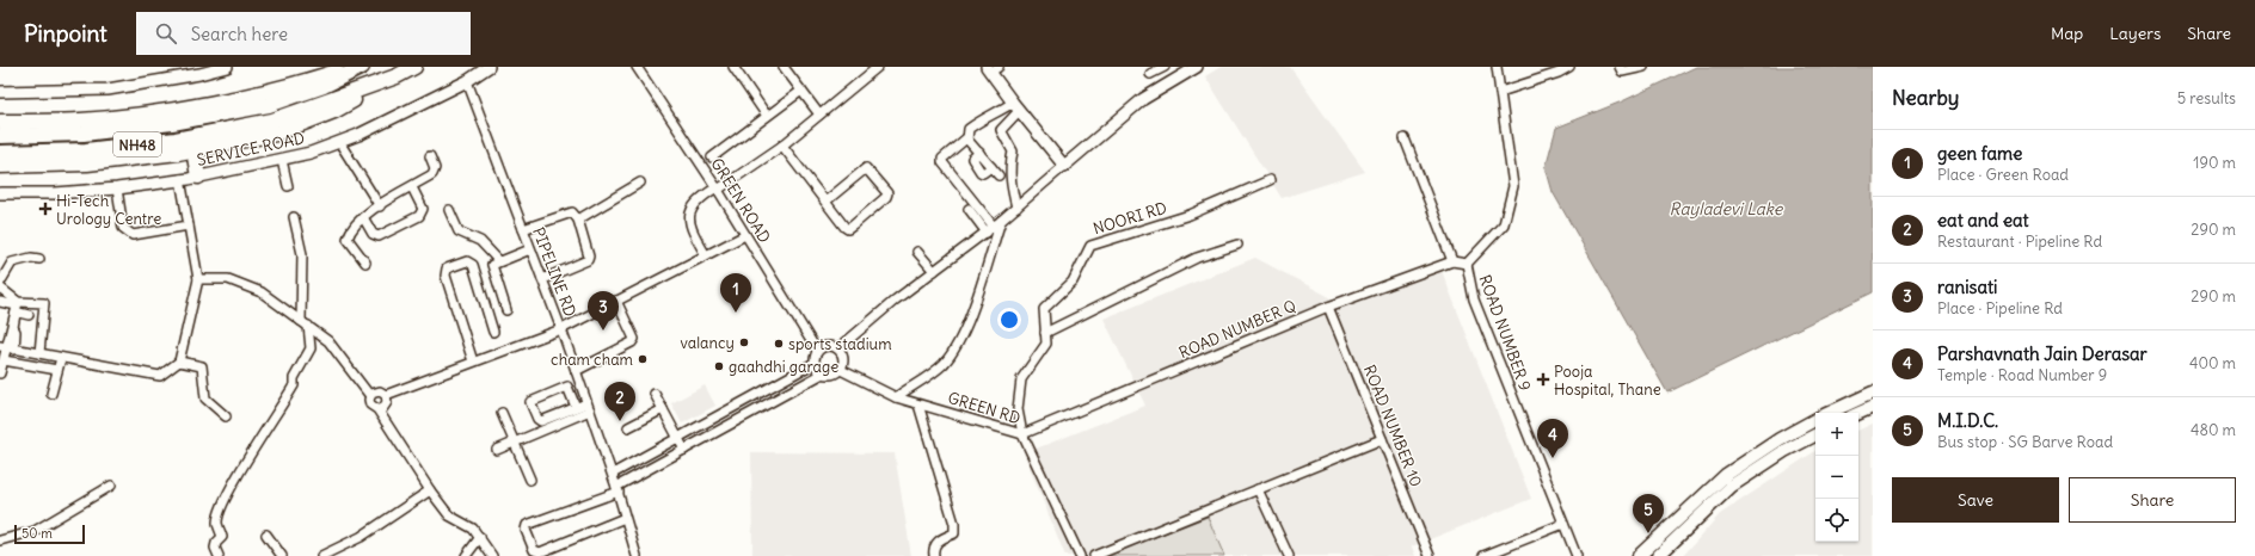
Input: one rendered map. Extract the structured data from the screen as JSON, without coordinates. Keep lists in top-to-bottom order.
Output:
{
  "streets": {
    "highway": ["NH48"],
    "street": [
      "SERVICE ROAD",
      "GREEN ROAD",
      "NOORI RD",
      "PIPELINE RD",
      "ROAD NUMBER Q",
      "ROAD NUMBER 9",
      "GREEN RD",
      "ROAD NUMBER 10"
    ]
  },
  "crossings": [
    ["SERVICE ROAD", "PIPELINE RD"],
    ["GREEN ROAD", "GREEN RD"],
    ["NOORI RD", "ROAD NUMBER Q"],
    ["NOORI RD", "GREEN RD"],
    ["ROAD NUMBER Q", "ROAD NUMBER 9"],
    ["ROAD NUMBER Q", "GREEN RD"],
    ["ROAD NUMBER Q", "ROAD NUMBER 10"]
  ],
  "water": ["Rayladevi Lake"],
  "places": {
    "health": ["Hi-Tech Urology Centre", "Pooja Hospital, Thane"],
    "other": [
      "valancy",
      "sports stadium",
      "cham cham",
      "gaahdhi garage"
    ]
  },
  "scale_bar": "50 m",
  "page": {
    "header": "Pinpoint",
    "search": "Search here",
    "nav": ["Map", "Layers", "Share"],
    "heading": ["Nearby", "5 results"],
    "list": [
      {
        "mark": "1",
        "name": "geen fame",
        "note": "Place · Green Road",
        "value": "190 m"
      },
      {
        "mark": "2",
        "name": "eat and eat",
        "note": "Restaurant · Pipeline Rd",
        "value": "290 m"
      },
      {
        "mark": "3",
        "name": "ranisati",
        "note": "Place · Pipeline Rd",
        "value": "290 m"
      },
      {
        "mark": "4",
        "name": "Parshavnath Jain Derasar",
        "note": "Temple · Road Number 9",
        "value": "400 m"
      },
      {
        "mark": "5",
        "name": "M.I.D.C.",
        "note": "Bus stop · SG Barve Road",
        "value": "480 m"
      }
    ],
    "pins": [
      "1",
      "3",
      "2",
      "4",
      "5"
    ],
    "map_buttons": ["+", "−"],
    "buttons": ["Save", "Share"],
    "scale": "50 m"
  }
}
